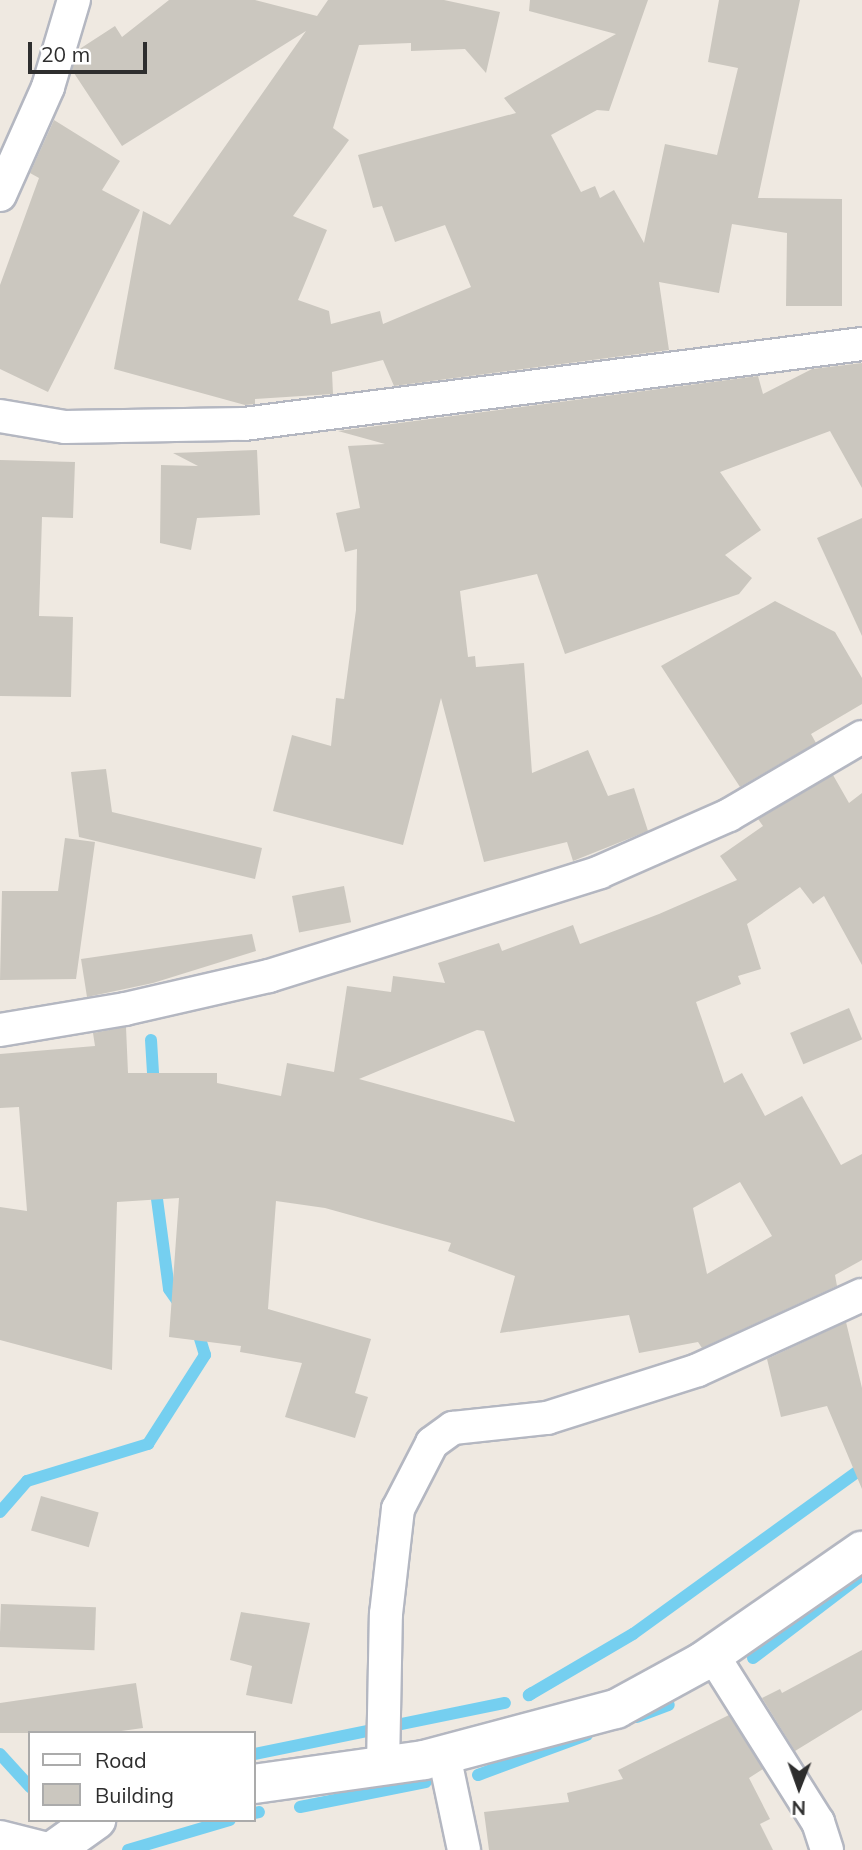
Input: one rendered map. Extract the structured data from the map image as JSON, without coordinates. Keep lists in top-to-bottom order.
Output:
{
  "legend": ["Road", "Building"],
  "scale_bar": "20 m",
  "north": "bottom"
}
